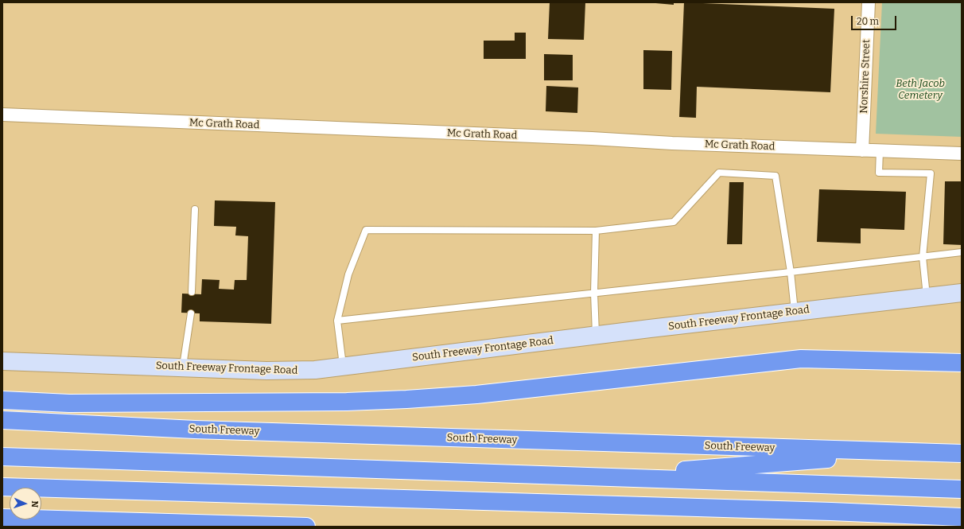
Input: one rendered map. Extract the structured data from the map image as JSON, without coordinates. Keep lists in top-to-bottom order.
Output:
{
  "streets": {
    "highway": ["South Freeway"],
    "main road": ["South Freeway Frontage Road"],
    "street": ["Norshire Street", "Mc Grath Road"]
  },
  "crossings": [
    ["Norshire Street", "Mc Grath Road"]
  ],
  "parks": ["Beth Jacob Cemetery"],
  "scale_bar": "20 m",
  "north": "right"
}
